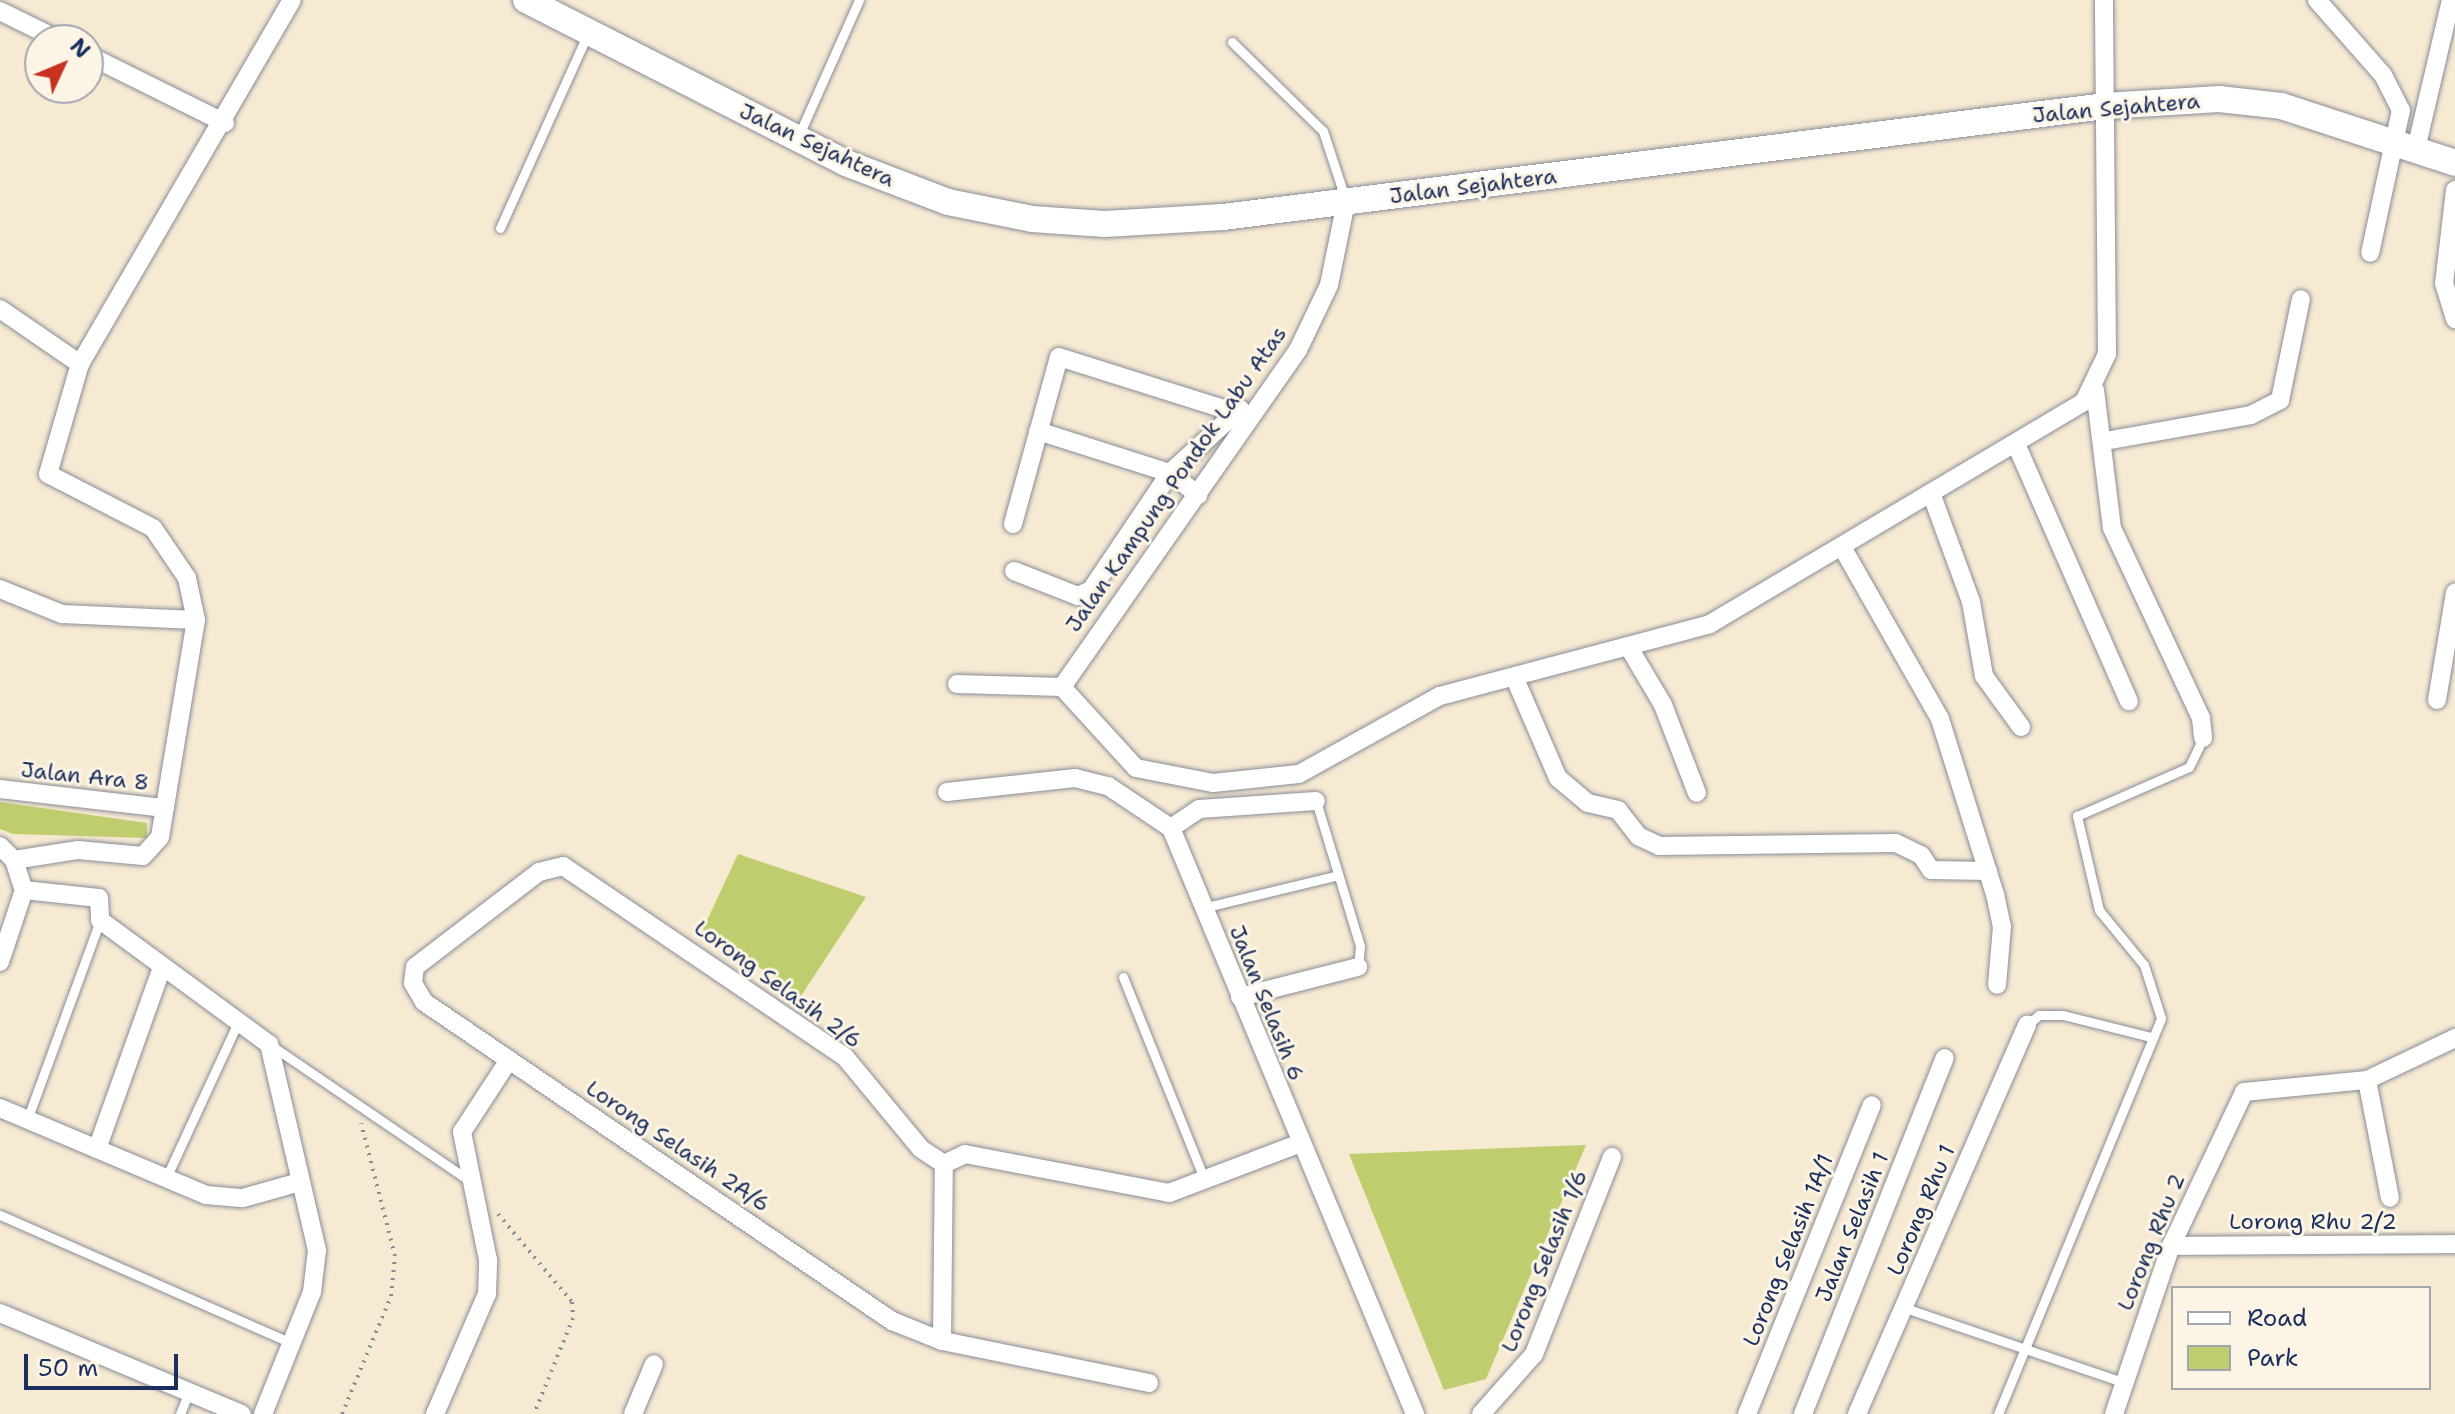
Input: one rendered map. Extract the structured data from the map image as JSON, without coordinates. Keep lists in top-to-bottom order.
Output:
{
  "streets": {
    "main road": ["Jalan Sejahtera"],
    "street": [
      "Jalan Kampung Pondok Labu Atas",
      "Jalan Ara 8",
      "Lorong Selasih 2/6",
      "Jalan Selasih 6",
      "Lorong Selasih 2A/6",
      "Lorong Rhu 1",
      "Lorong Rhu 2/2",
      "Jalan Selasih 1",
      "Lorong Rhu 2",
      "Lorong Selasih 1A/1",
      "Lorong Selasih 1/6"
    ]
  },
  "crossings": [
    ["Jalan Sejahtera", "Jalan Kampung Pondok Labu Atas"],
    ["Lorong Selasih 2/6", "Lorong Selasih 2A/6"],
    ["Lorong Rhu 2/2", "Lorong Rhu 2"]
  ],
  "legend": ["Road", "Park"],
  "scale_bar": "50 m",
  "north": "top right"
}
